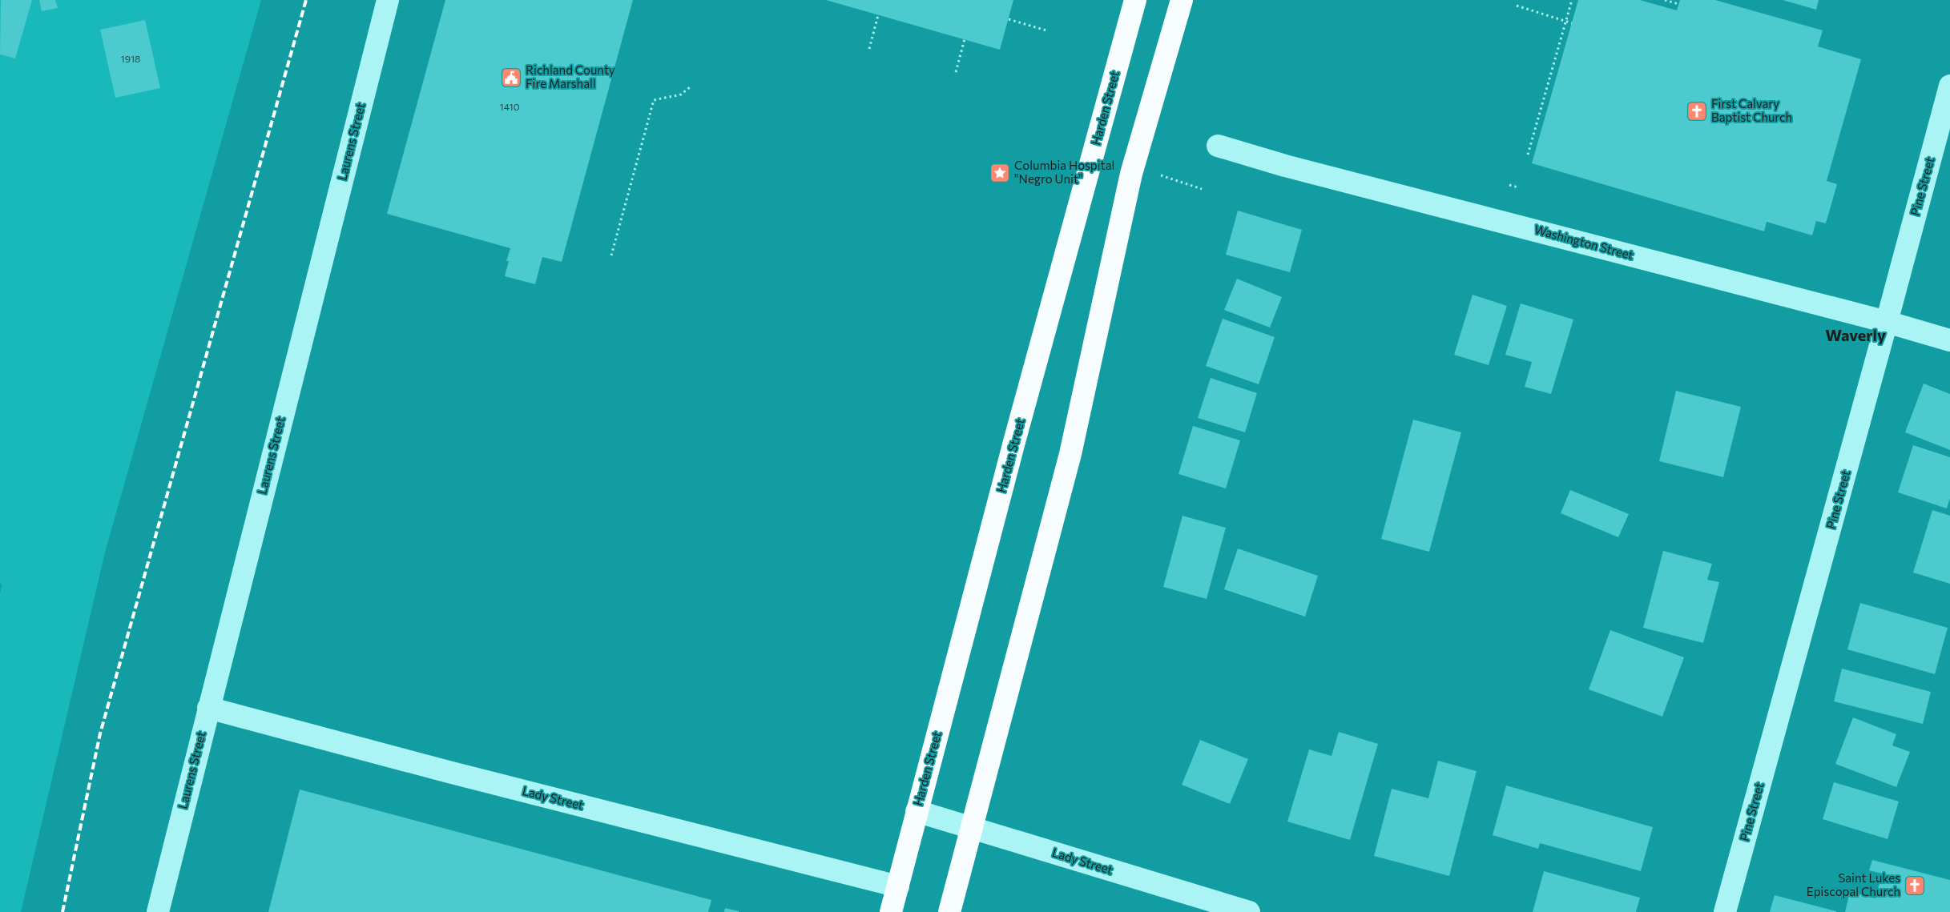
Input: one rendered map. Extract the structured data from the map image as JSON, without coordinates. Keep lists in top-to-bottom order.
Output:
{
  "streets": {
    "main road": ["Harden Street"],
    "street": [
      "Laurens Street",
      "Pine Street",
      "Washington Street",
      "Lady Street"
    ]
  },
  "crossings": [
    ["Harden Street", "Lady Street"],
    ["Laurens Street", "Lady Street"],
    ["Pine Street", "Washington Street"]
  ],
  "districts": ["Waverly"],
  "places": {
    "public building": ["Richland County Fire Marshall"],
    "church": ["First Calvary Baptist Church", "Saint Lukes Episcopal Church"],
    "place": ["Columbia Hospital \"Negro Unit\""]
  },
  "house_numbers": ["1918", "1410"]
}
